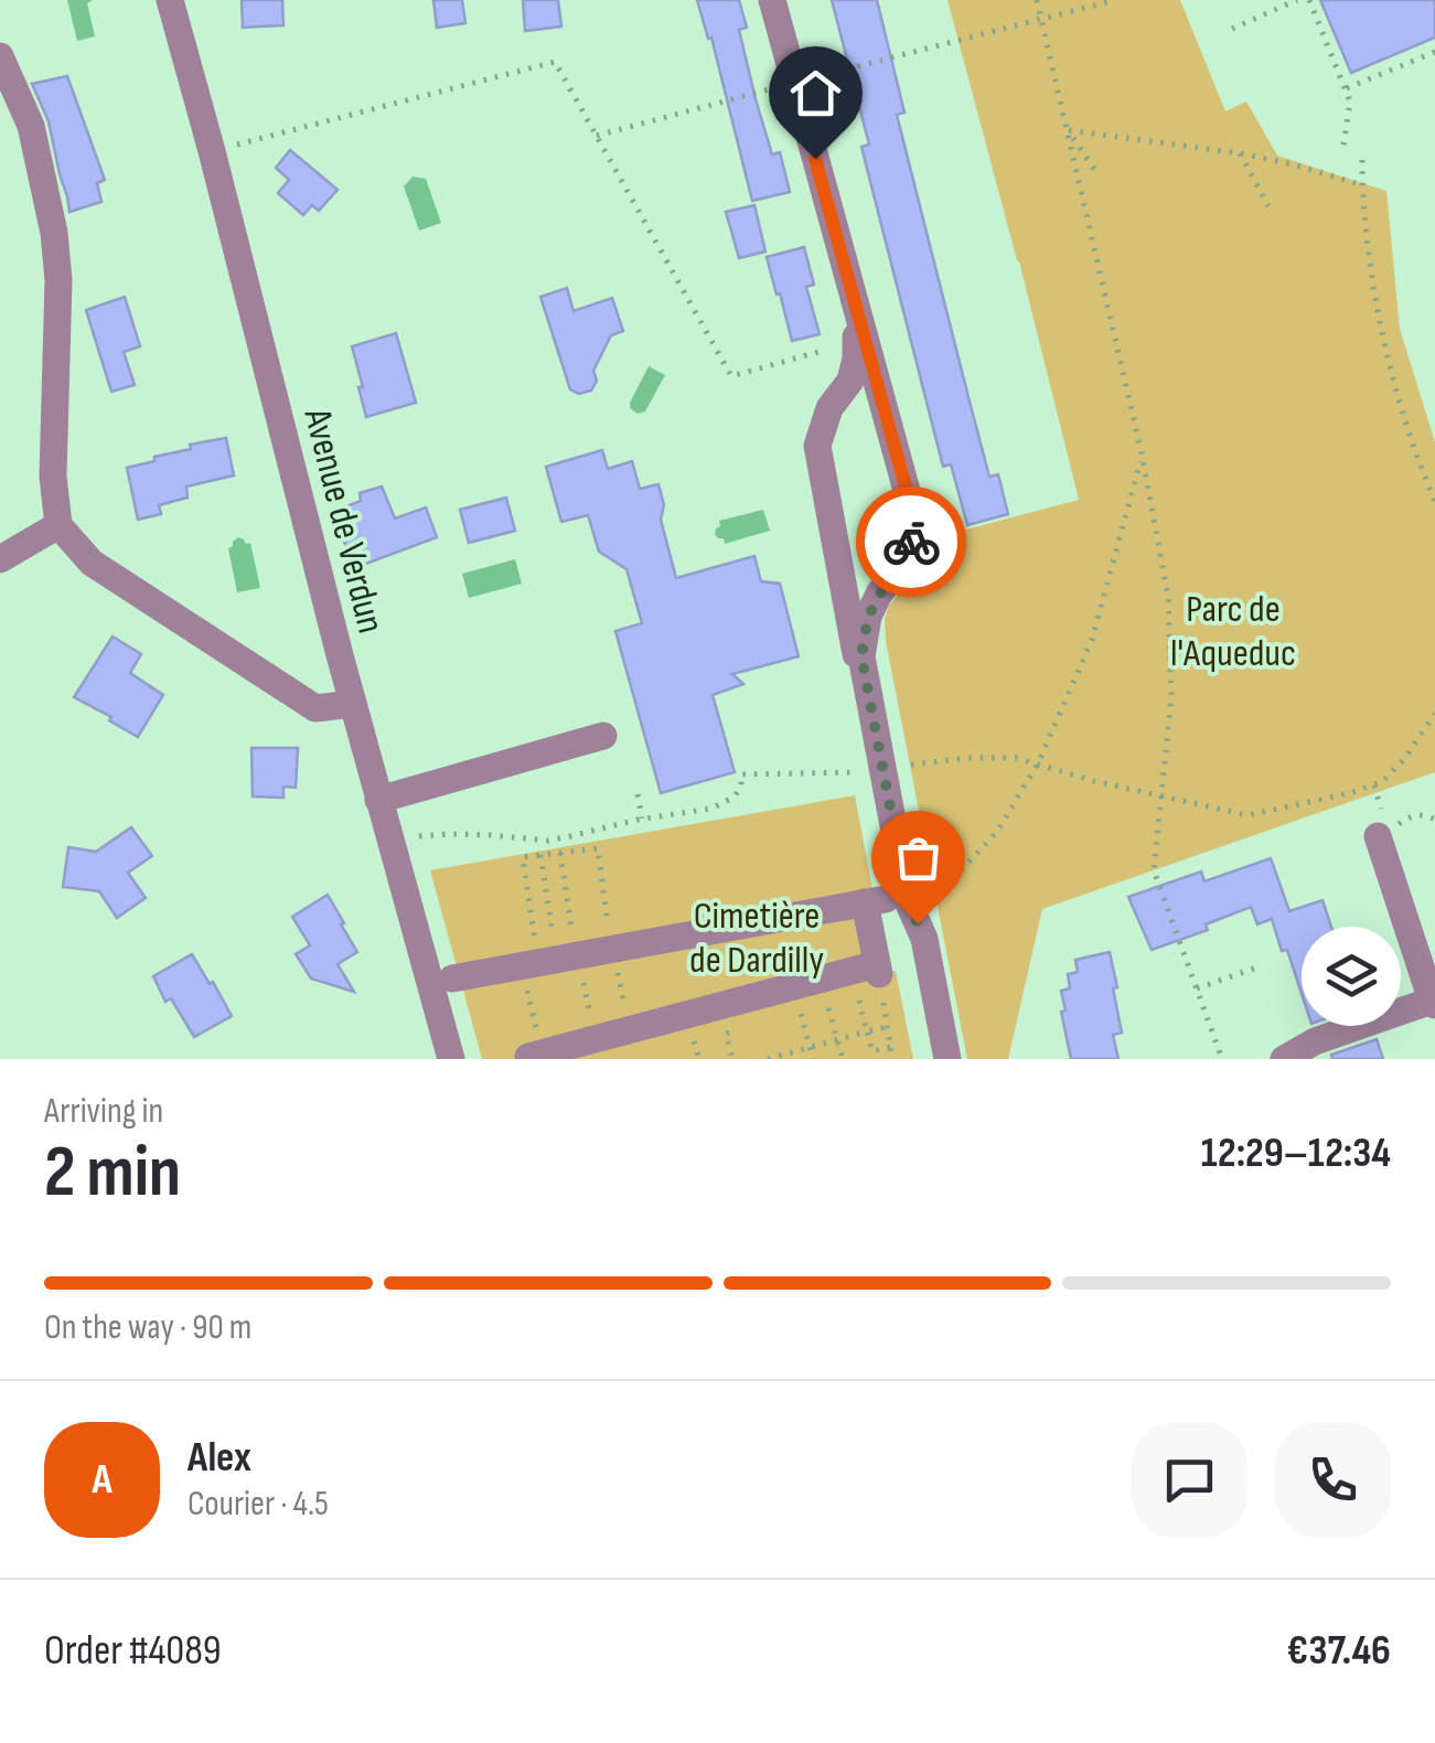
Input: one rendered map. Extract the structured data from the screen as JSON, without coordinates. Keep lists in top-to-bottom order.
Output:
{
  "streets": {
    "street": ["Avenue de Verdun"]
  },
  "parks": ["Parc de l'Aqueduc", "Cimetière de Dardilly"],
  "page": {
    "heading": ["2 min", "Arriving in", "12:29–12:34"],
    "panel": [
      "Alex",
      "Courier · 4.5",
      "Order #4089",
      "€37.46"
    ],
    "bar": "On the way · 90 m",
    "round": "A"
  }
}
